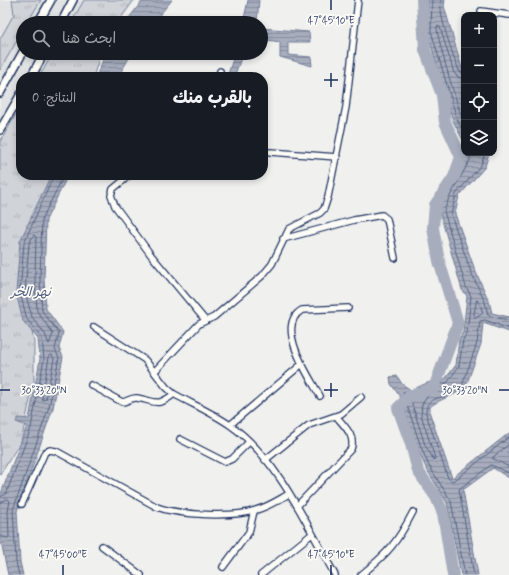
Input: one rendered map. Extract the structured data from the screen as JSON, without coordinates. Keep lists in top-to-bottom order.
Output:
{
  "water": ["نهر الخر"],
  "page": {
    "map_buttons": ["+", "−"],
    "search": "ابحث هنا",
    "heading": ["بالقرب منك", "النتائج: 0"]
  },
  "coordinates": ["47°45'10\"E", "30°33'20\"N", "47°45'00\"E"]
}
